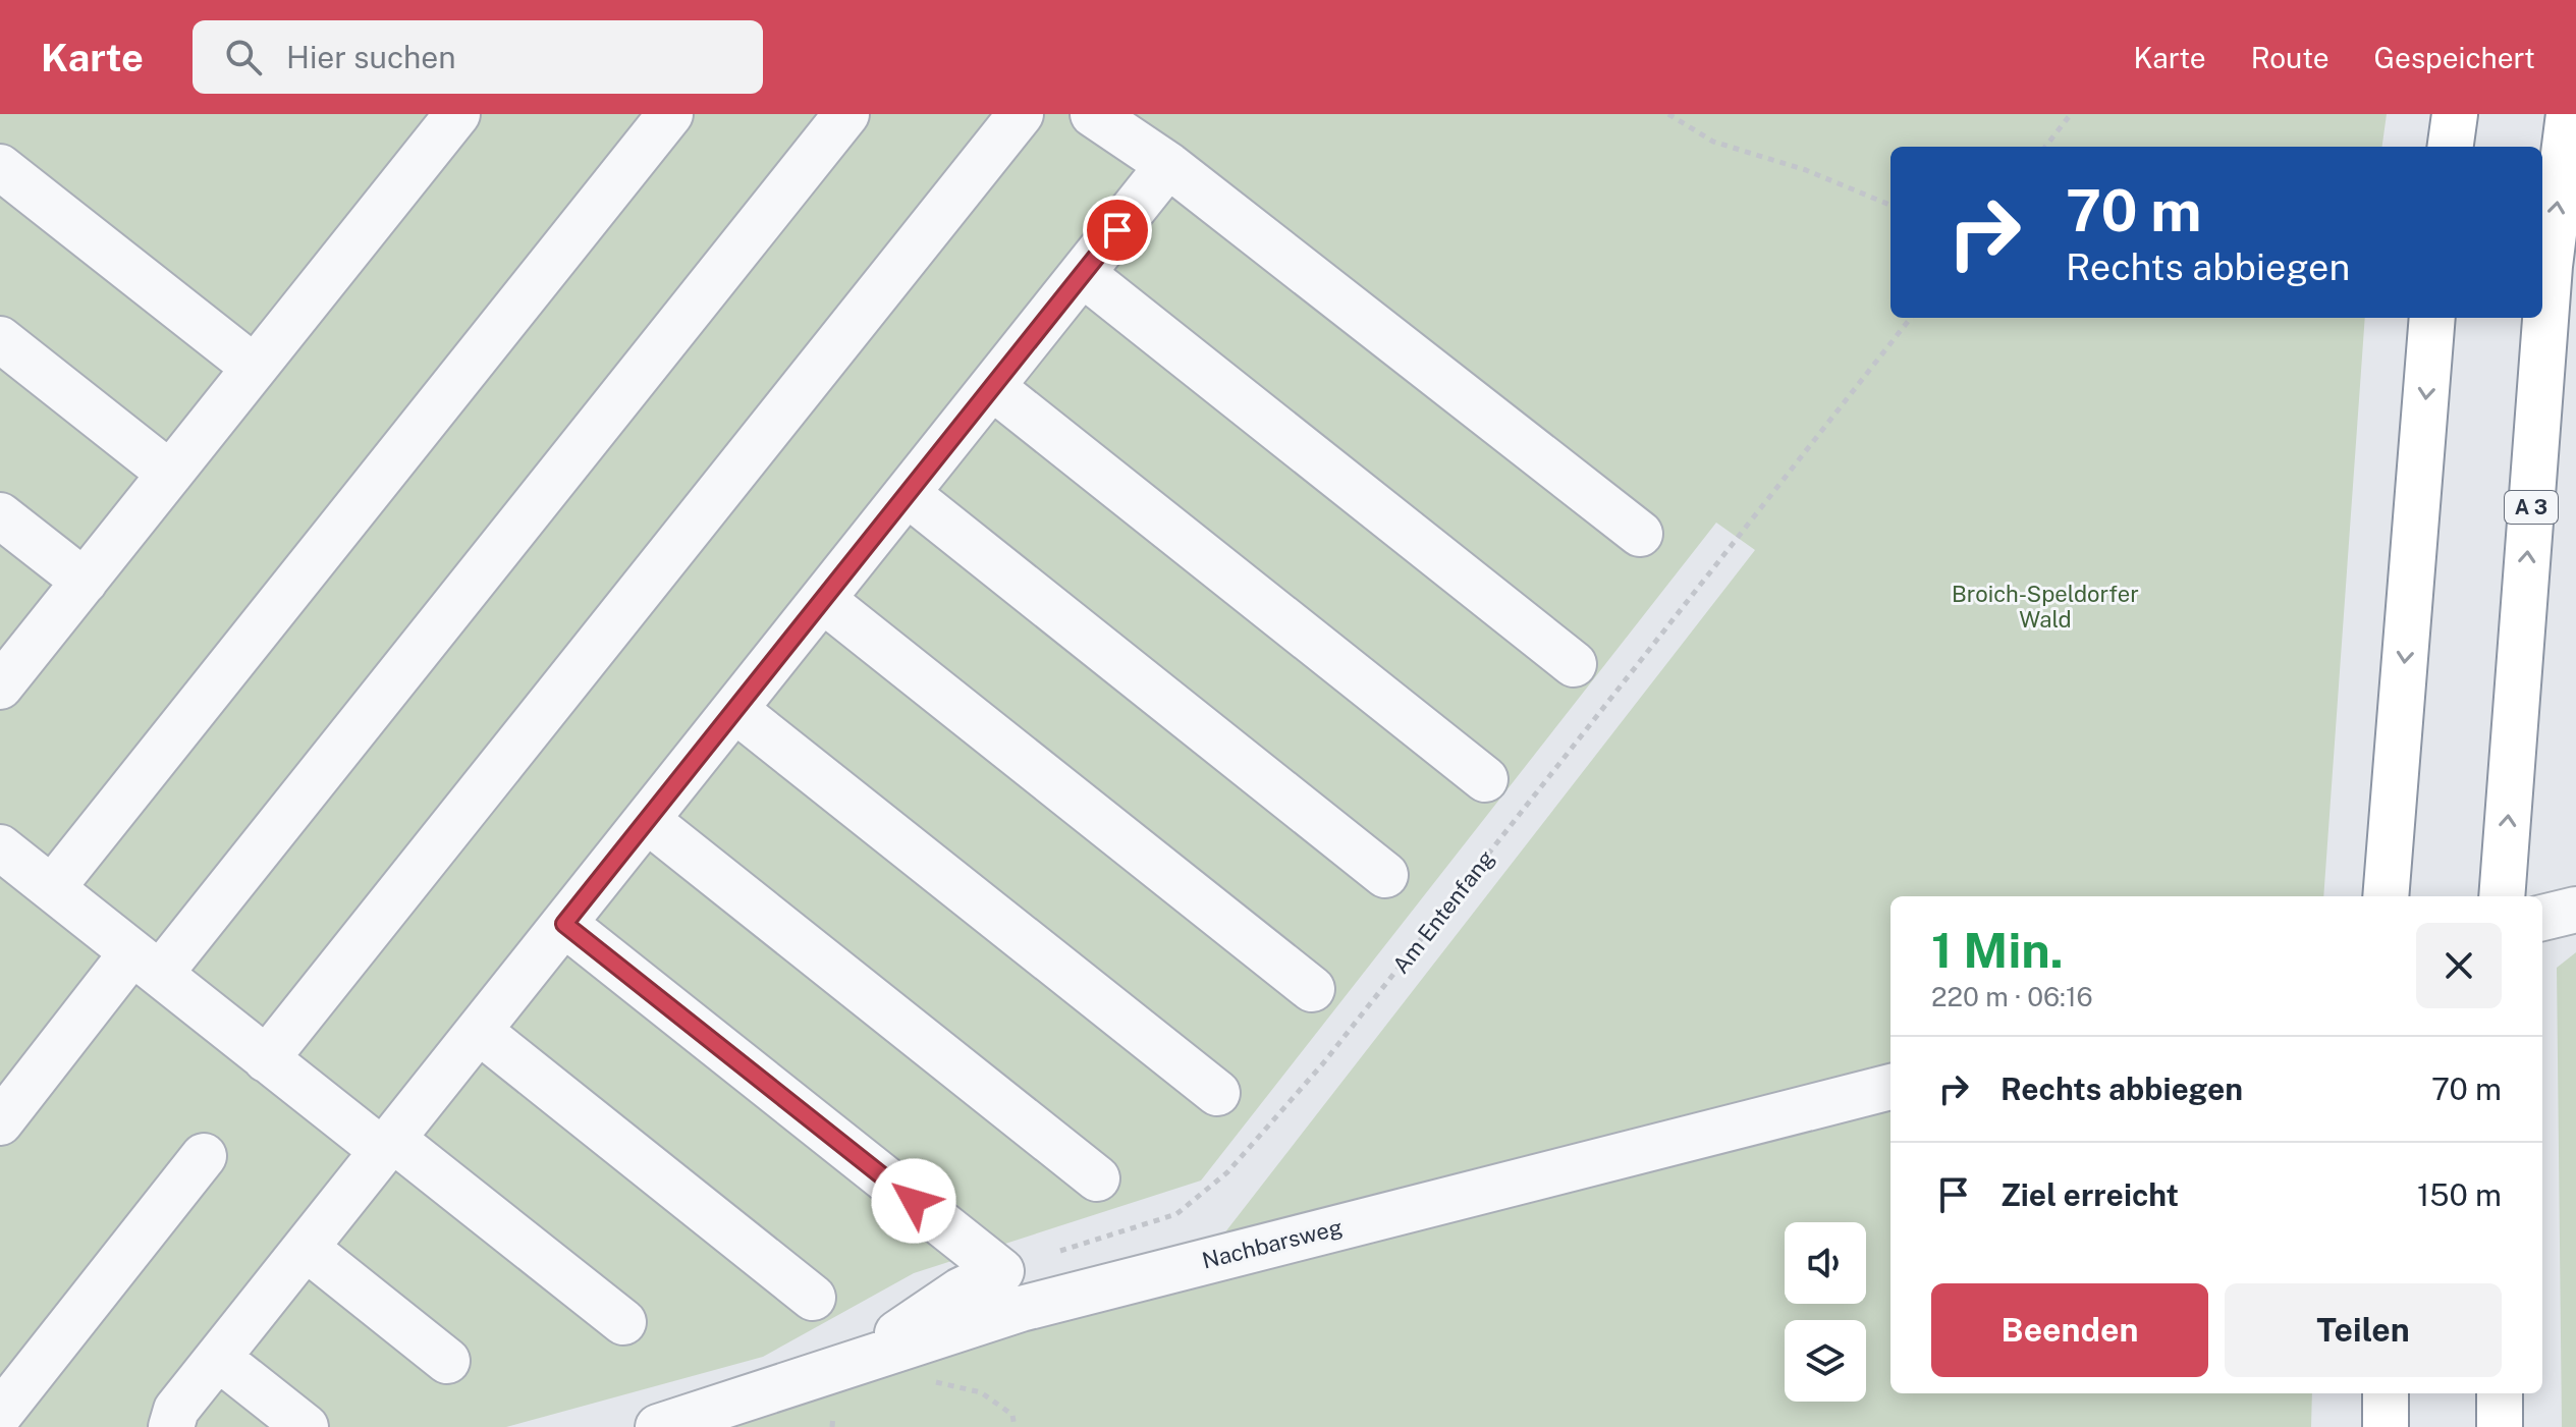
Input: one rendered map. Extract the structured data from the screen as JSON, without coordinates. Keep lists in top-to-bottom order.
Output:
{
  "streets": {
    "highway": ["A 3"],
    "lane": ["Nachbarsweg"],
    "path": ["Am Entenfang"]
  },
  "parks": ["Broich-Speldorfer Wald"],
  "page": {
    "header": "Karte",
    "search": "Hier suchen",
    "nav": ["Karte", "Route", "Gespeichert"],
    "turn": ["70 m", "Rechts abbiegen"],
    "heading": ["1 Min.", "220 m · 06:16"],
    "list": [
      {
        "name": "Rechts abbiegen",
        "value": "70 m"
      },
      {
        "name": "Ziel erreicht",
        "value": "150 m"
      }
    ],
    "buttons": ["Beenden", "Teilen"]
  }
}
